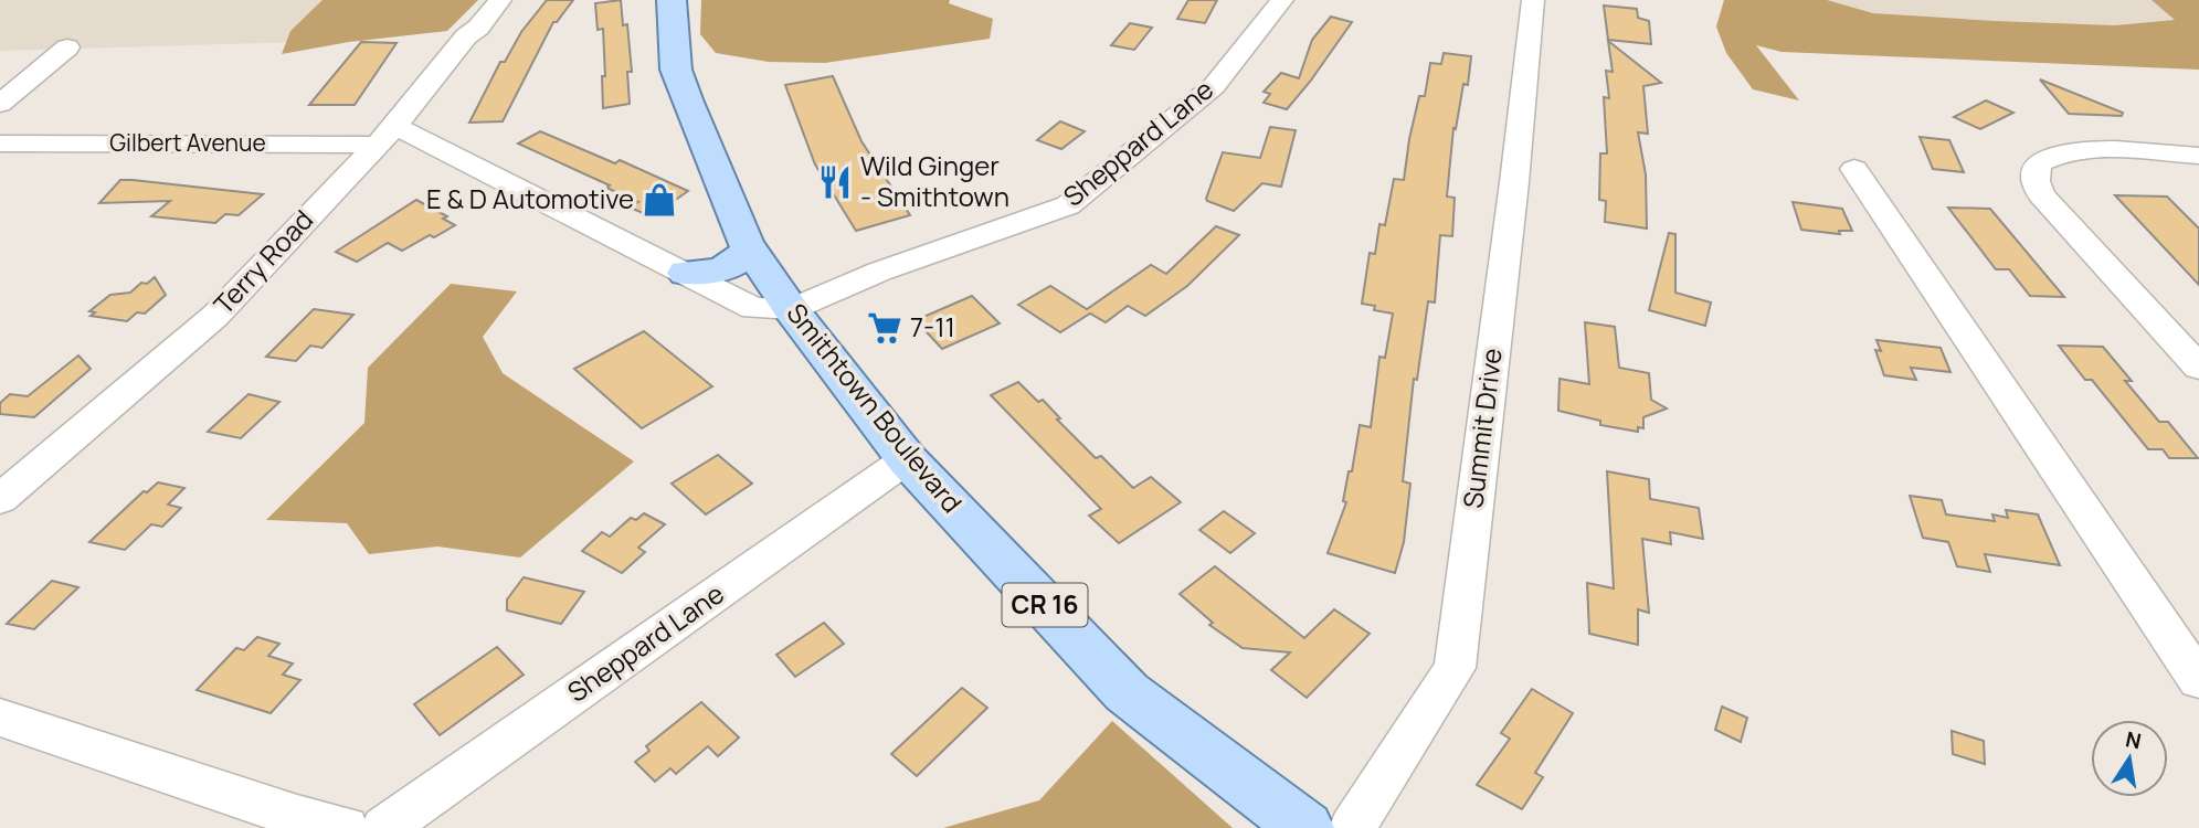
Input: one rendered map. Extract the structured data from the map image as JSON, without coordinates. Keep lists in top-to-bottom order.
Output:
{
  "streets": {
    "main road": ["Smithtown Boulevard", "CR 16"],
    "street": [
      "Gilbert Avenue",
      "Sheppard Lane",
      "Terry Road",
      "Summit Drive"
    ]
  },
  "crossings": [
    ["Gilbert Avenue", "Sheppard Lane"],
    ["Gilbert Avenue", "Terry Road"],
    ["Gilbert Avenue", "Smithtown Boulevard"],
    ["Sheppard Lane", "Smithtown Boulevard"]
  ],
  "places": {
    "restaurant": ["Wild Ginger - Smithtown"],
    "shop": ["E & D Automotive"],
    "supermarket": ["7-11"]
  },
  "north": "top"
}
